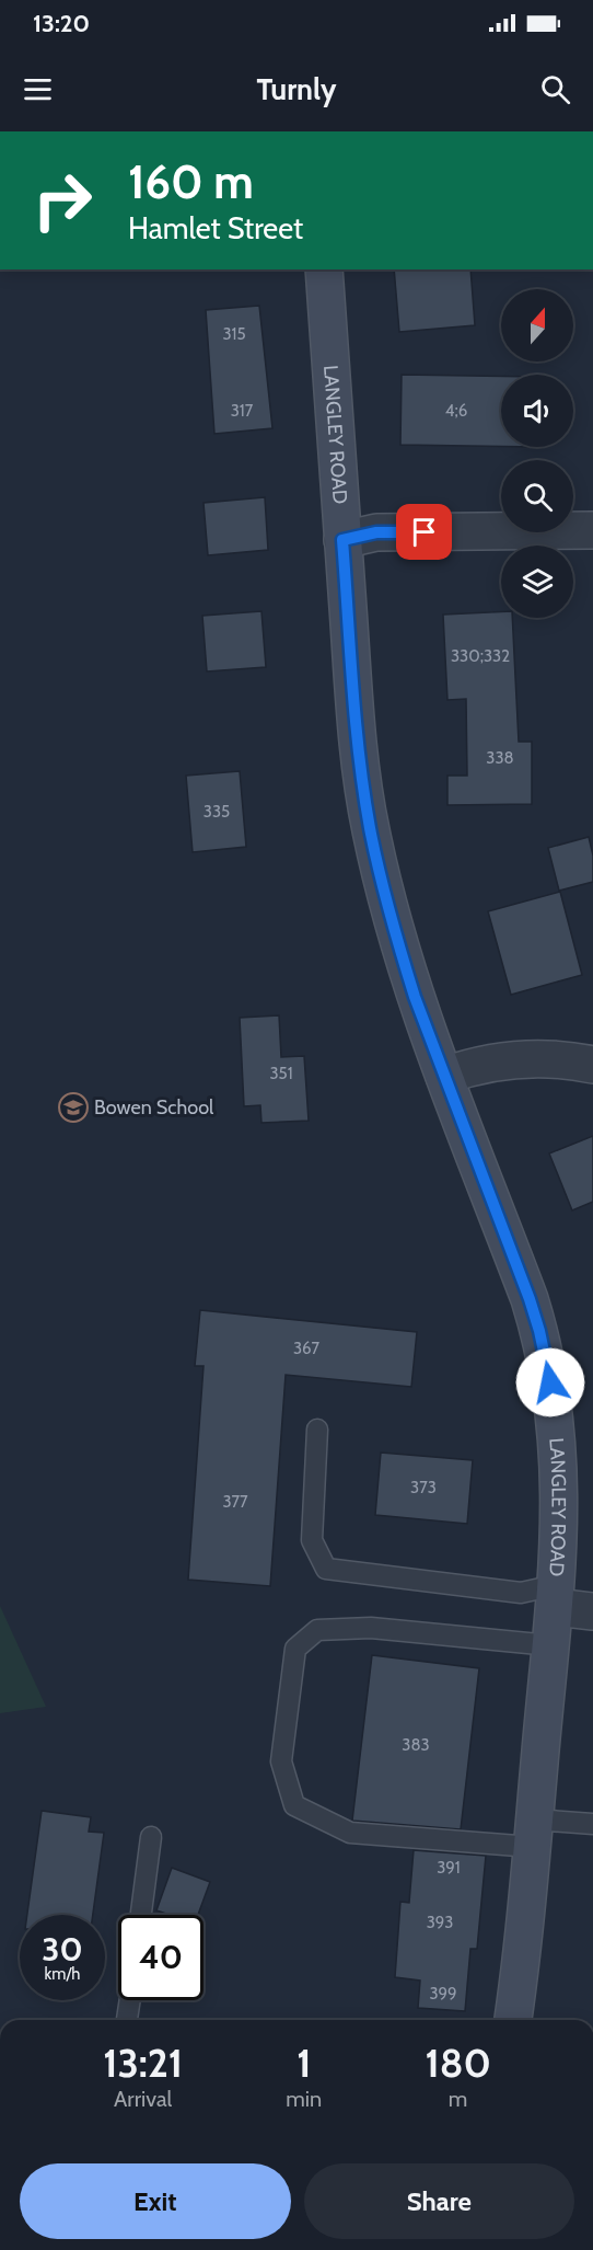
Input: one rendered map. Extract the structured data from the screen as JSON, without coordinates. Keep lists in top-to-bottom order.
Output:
{
  "streets": {
    "street": ["LANGLEY ROAD"]
  },
  "places": {
    "school or university": ["Bowen School"]
  },
  "house_numbers": [
    "315",
    "317",
    "4;6",
    "330;332",
    "338",
    "335",
    "351",
    "367",
    "373",
    "377",
    "383",
    "391",
    "393",
    "399"
  ],
  "north": "top",
  "page": {
    "status": "13:20",
    "header": "Turnly",
    "turn": ["160 m", "Hamlet Street"],
    "speed": "30 km/h",
    "limit": "40",
    "eta": [
      "13:21",
      "Arrival",
      "1",
      "min",
      "180",
      "m"
    ],
    "buttons": ["Exit", "Share"]
  }
}
